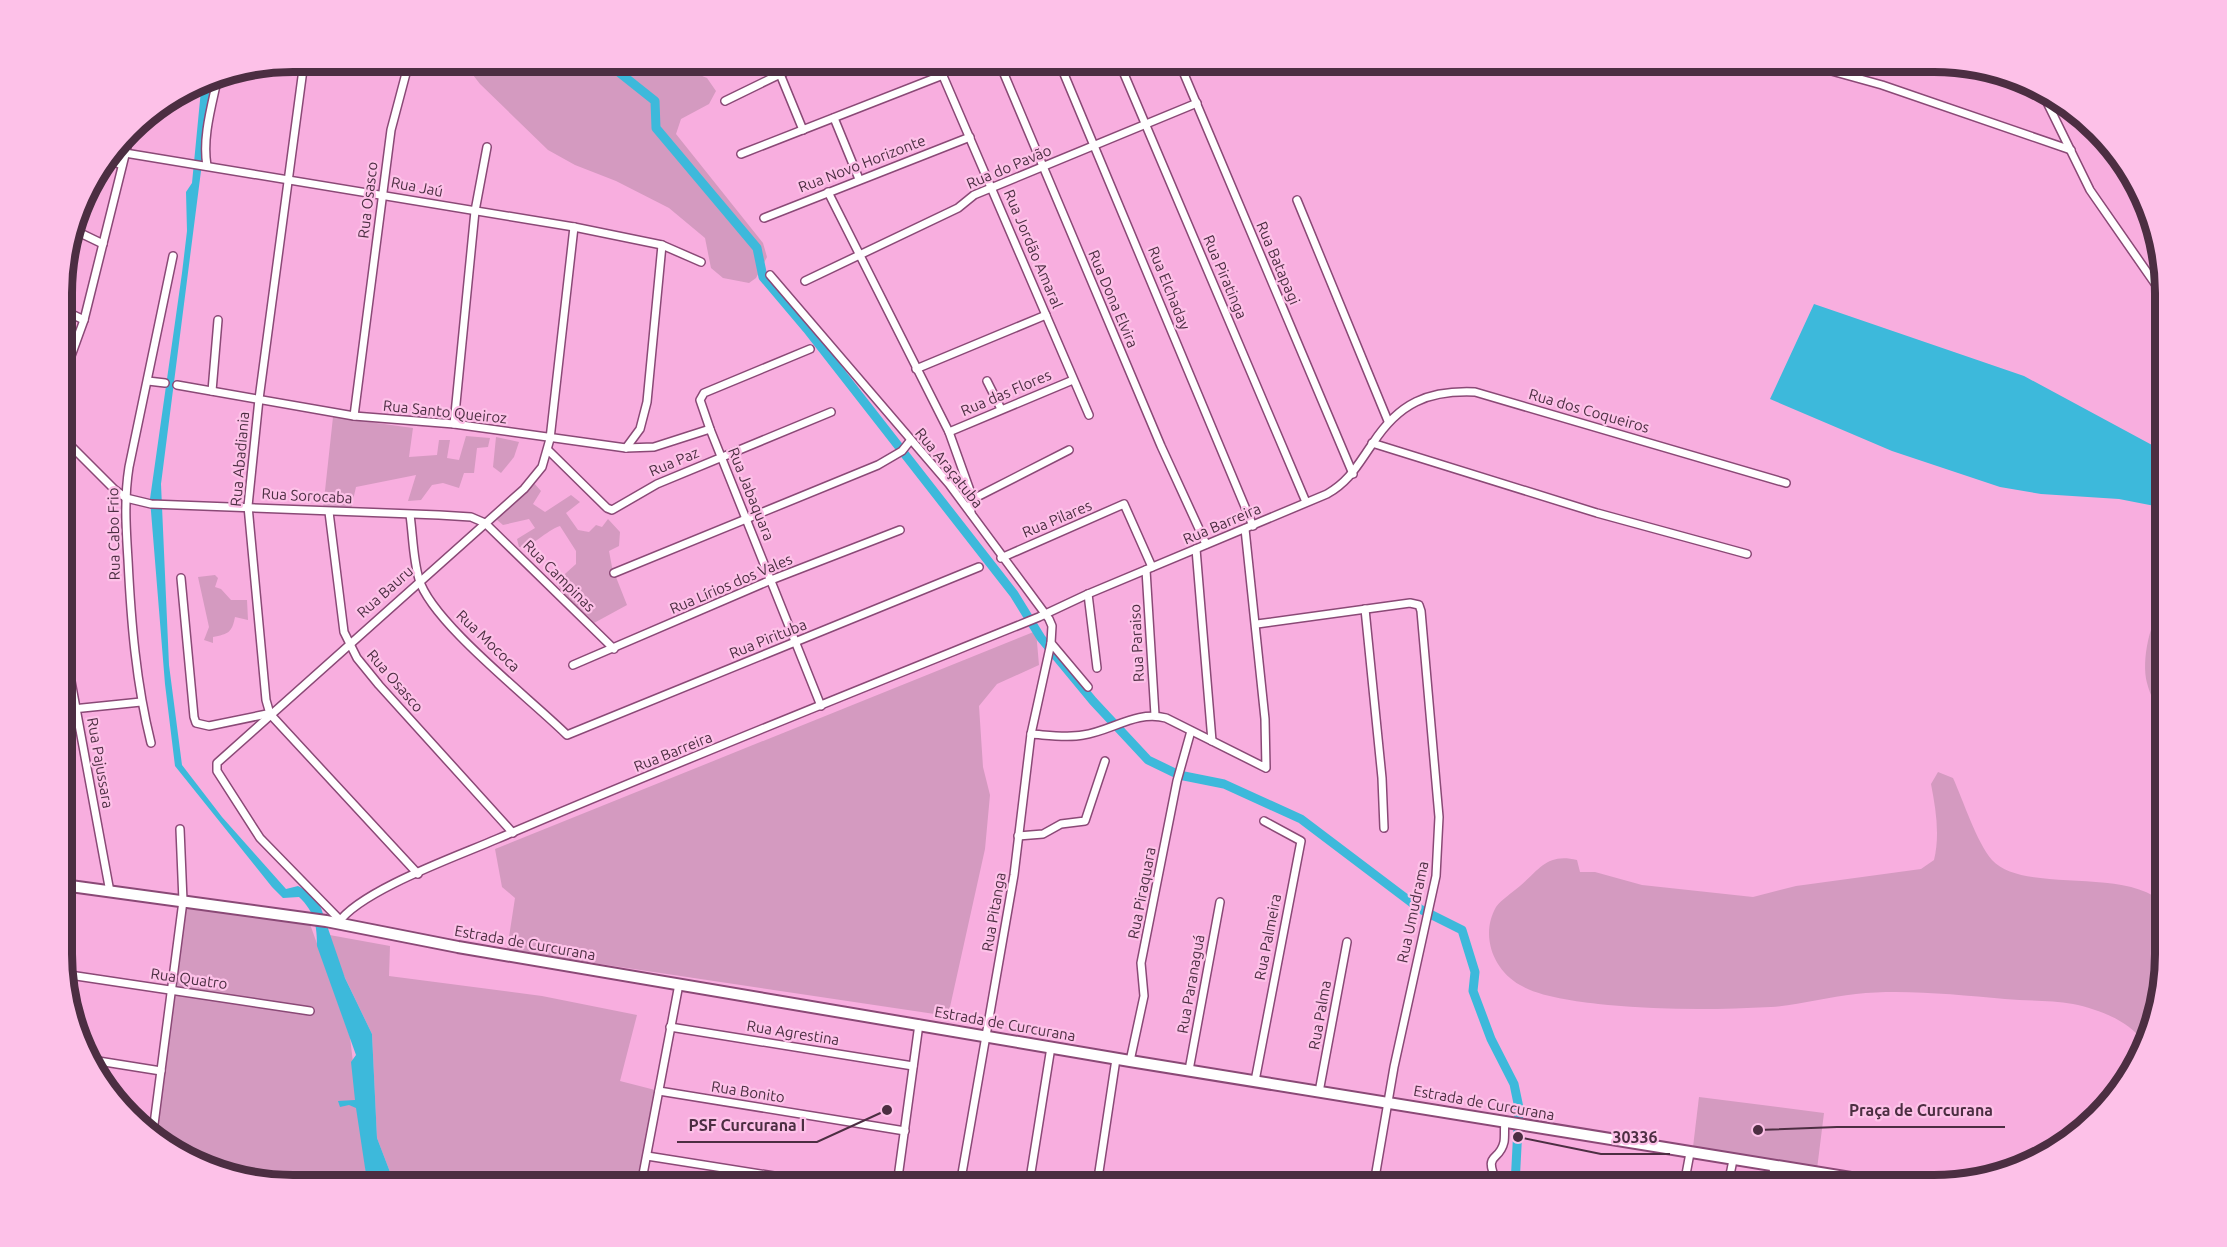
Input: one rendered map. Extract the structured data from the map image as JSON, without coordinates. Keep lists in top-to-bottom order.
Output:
{
  "streets": {
    "main road": ["Estrada de Curcurana"],
    "street": [
      "Rua Novo Horizonte",
      "Rua do Pavão",
      "Rua Jaú",
      "Rua Osasco",
      "Rua Jordão Amaral",
      "Rua Batapagi",
      "Rua Piratinga",
      "Rua Elchaday",
      "Rua Dona Elvira",
      "Rua das Flores",
      "Rua dos Coqueiros",
      "Rua Santo Queiroz",
      "Rua Abadiania",
      "Rua Paz",
      "Rua Araçatuba",
      "Rua Jabaquara",
      "Rua Sorocaba",
      "Rua Pilares",
      "Rua Barreira",
      "Rua Cabo Frio",
      "Rua Campinas",
      "Rua Lírios dos Vales",
      "Rua Bauru",
      "Rua Pirituba",
      "Rua Mococa",
      "Rua Paraiso",
      "Rua Pajussara",
      "Rua Piraquara",
      "Rua Pitanga",
      "Rua Umudrama",
      "Rua Palmeira",
      "Rua Quatro",
      "Rua Paranaguá",
      "Rua Palma",
      "Rua Agrestina",
      "Rua Bonito"
    ]
  },
  "crossings": [
    ["Rua Novo Horizonte", "Rua Jordão Amaral"],
    ["Rua do Pavão", "Rua Jordão Amaral"],
    ["Rua do Pavão", "Rua Batapagi"],
    ["Rua do Pavão", "Rua Piratinga"],
    ["Rua do Pavão", "Rua Elchaday"],
    ["Rua do Pavão", "Rua Dona Elvira"],
    ["Rua Jaú", "Rua Osasco"],
    ["Rua Jaú", "Rua Abadiania"],
    ["Rua Jaú", "Rua Bauru"],
    ["Rua Osasco", "Rua Santo Queiroz"],
    ["Rua Osasco", "Rua Sorocaba"],
    ["Rua Osasco", "Rua Barreira"],
    ["Rua Osasco", "Rua Bauru"],
    ["Rua Jordão Amaral", "Rua das Flores"],
    ["Rua Batapagi", "Rua Barreira"],
    ["Rua Piratinga", "Rua Barreira"],
    ["Rua Elchaday", "Rua Barreira"],
    ["Rua Dona Elvira", "Rua Barreira"],
    ["Rua dos Coqueiros", "Rua Barreira"],
    ["Rua Santo Queiroz", "Rua Abadiania"],
    ["Rua Santo Queiroz", "Rua Jabaquara"],
    ["Rua Santo Queiroz", "Rua Bauru"],
    ["Rua Abadiania", "Rua Sorocaba"],
    ["Rua Abadiania", "Rua Bauru"],
    ["Rua Paz", "Rua Jabaquara"],
    ["Rua Paz", "Rua Bauru"],
    ["Rua Araçatuba", "Rua Pilares"],
    ["Rua Araçatuba", "Rua Barreira"],
    ["Rua Araçatuba", "Rua Pitanga"],
    ["Rua Jabaquara", "Rua Barreira"],
    ["Rua Jabaquara", "Rua Lírios dos Vales"],
    ["Rua Jabaquara", "Rua Pirituba"],
    ["Rua Sorocaba", "Rua Cabo Frio"],
    ["Rua Sorocaba", "Rua Campinas"],
    ["Rua Sorocaba", "Rua Bauru"],
    ["Rua Sorocaba", "Rua Mococa"],
    ["Rua Pilares", "Rua Barreira"],
    ["Rua Pilares", "Rua Paraiso"],
    ["Rua Barreira", "Rua Bauru"],
    ["Rua Barreira", "Rua Paraiso"],
    ["Rua Barreira", "Estrada de Curcurana"],
    ["Rua Campinas", "Rua Lírios dos Vales"],
    ["Rua Campinas", "Rua Bauru"],
    ["Rua Bauru", "Rua Mococa"],
    ["Rua Bauru", "Estrada de Curcurana"],
    ["Rua Pirituba", "Rua Mococa"],
    ["Rua Pajussara", "Estrada de Curcurana"],
    ["Rua Piraquara", "Estrada de Curcurana"],
    ["Rua Pitanga", "Estrada de Curcurana"],
    ["Rua Umudrama", "Estrada de Curcurana"],
    ["Rua Palmeira", "Estrada de Curcurana"],
    ["Estrada de Curcurana", "Rua Paranaguá"],
    ["Estrada de Curcurana", "Rua Palma"]
  ],
  "places": ["PSF Curcurana I", "Praça de Curcurana", "30336"]
}
